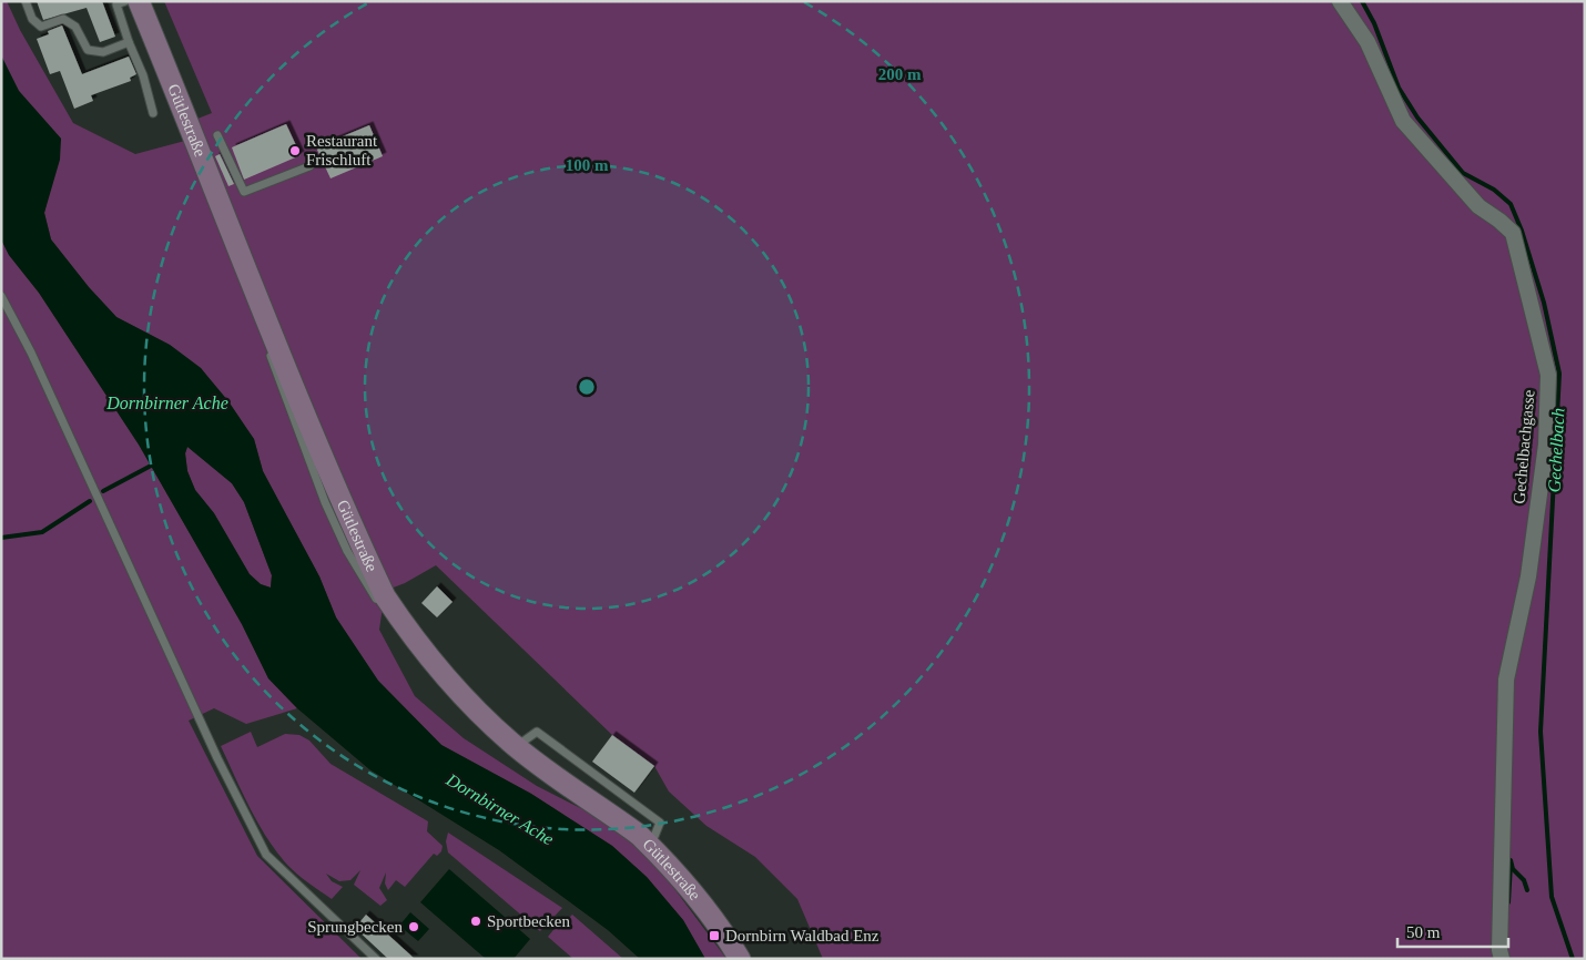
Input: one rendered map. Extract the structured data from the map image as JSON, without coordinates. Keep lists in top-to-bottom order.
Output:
{
  "streets": {
    "street": ["Gütlestraße", "Gechelbachgasse"]
  },
  "water": ["Dornbirner Ache", "Gechelbach"],
  "places": {
    "other": ["Restaurant Frischluft", "Sportbecken", "Sprungbecken"],
    "transit": ["Dornbirn Waldbad Enz"]
  },
  "scale_bar": "50 m",
  "rings": ["200 m", "100 m"]
}
